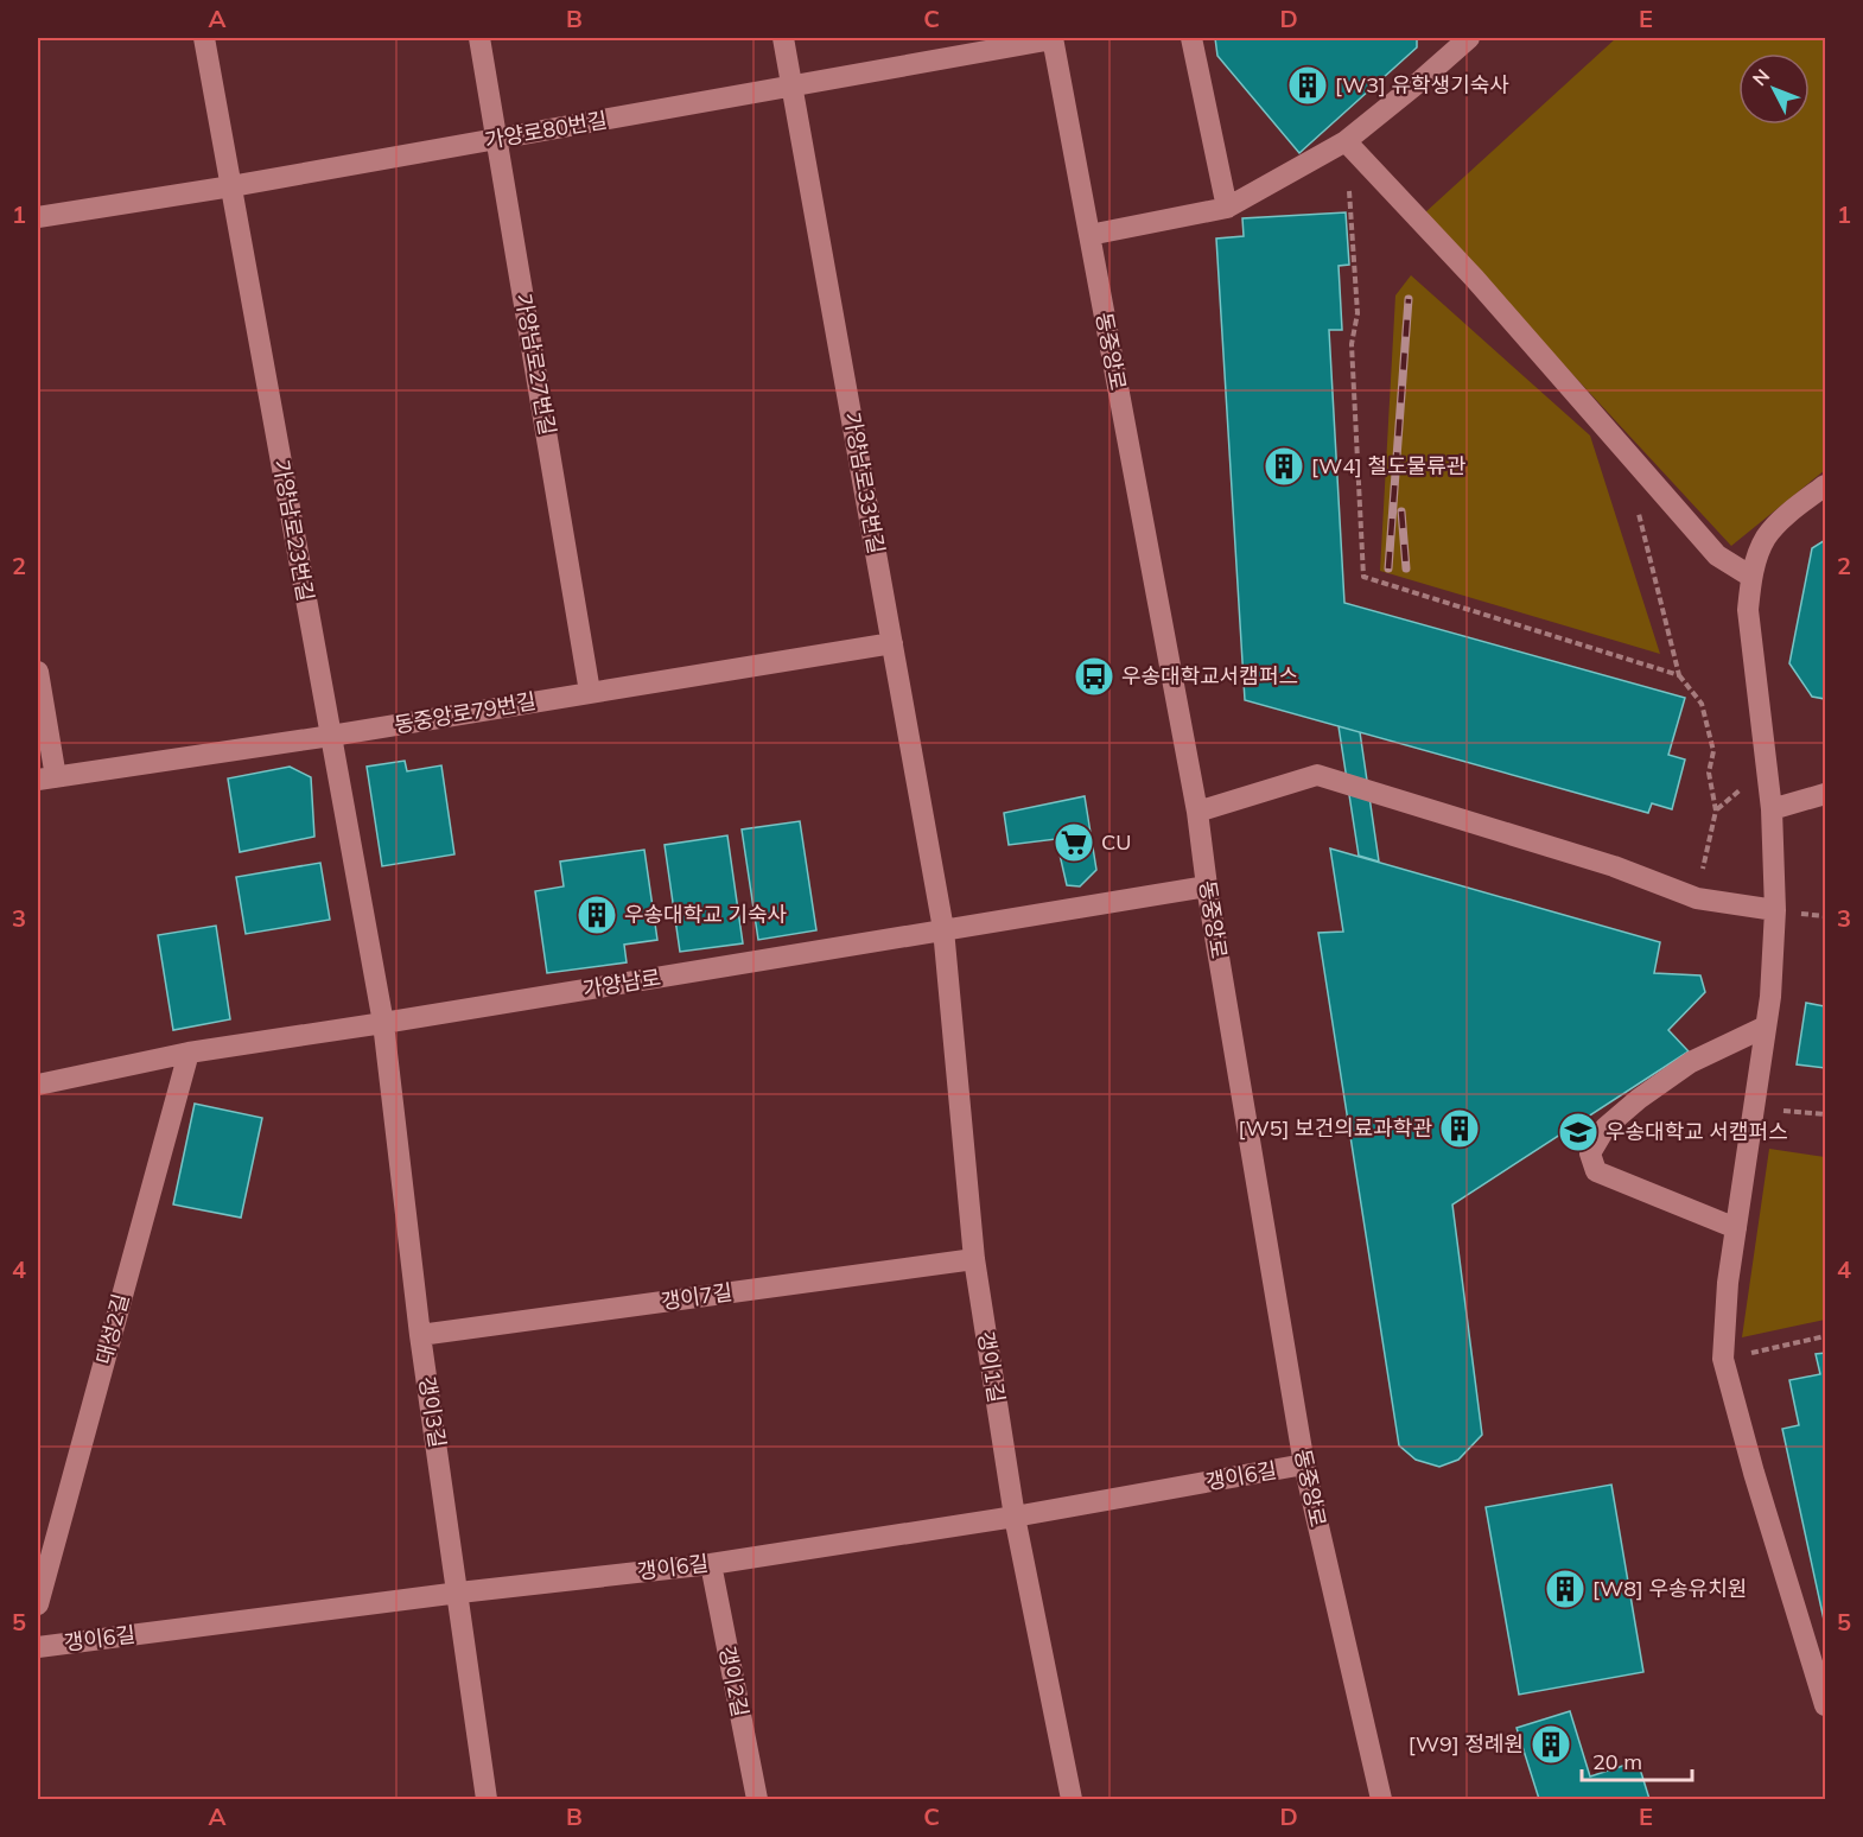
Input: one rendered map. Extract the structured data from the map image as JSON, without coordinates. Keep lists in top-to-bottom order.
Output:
{
  "streets": {
    "street": [
      "가양로80번길",
      "동중앙로",
      "가양남로27번길",
      "가양남로33번길",
      "가양남로23번길",
      "동중앙로79번길",
      "가양남로",
      "갱이7길",
      "대성2길",
      "갱이1길",
      "갱이3길",
      "갱이6길",
      "갱이2길"
    ]
  },
  "crossings": [
    ["가양로80번길", "동중앙로"],
    ["가양로80번길", "가양남로27번길"],
    ["가양로80번길", "가양남로33번길"],
    ["가양로80번길", "가양남로23번길"],
    ["동중앙로", "가양남로"],
    ["동중앙로", "갱이6길"],
    ["가양남로27번길", "동중앙로79번길"],
    ["가양남로33번길", "동중앙로79번길"],
    ["가양남로33번길", "가양남로"],
    ["가양남로33번길", "갱이1길"],
    ["가양남로23번길", "동중앙로79번길"],
    ["가양남로23번길", "가양남로"],
    ["가양남로23번길", "갱이3길"],
    ["가양남로", "대성2길"],
    ["가양남로", "갱이1길"],
    ["가양남로", "갱이3길"],
    ["갱이7길", "갱이1길"],
    ["갱이7길", "갱이3길"],
    ["갱이1길", "갱이6길"],
    ["갱이3길", "갱이6길"],
    ["갱이6길", "갱이2길"]
  ],
  "places": {
    "building": [
      "[W3] 유학생기숙사",
      "[W4] 철도물류관",
      "우송대학교 기숙사",
      "[W5] 보건의료과학관",
      "[W8] 우송유치원",
      "[W9] 정례원"
    ],
    "bus stop": ["우송대학교서캠퍼스"],
    "supermarket": ["CU"],
    "school or university": ["우송대학교 서캠퍼스"]
  },
  "scale_bar": "20 m",
  "north": "top left",
  "grid": {
    "columns": [
      "A",
      "B",
      "C",
      "D",
      "E"
    ],
    "rows": [
      "1",
      "2",
      "3",
      "4",
      "5"
    ]
  }
}
